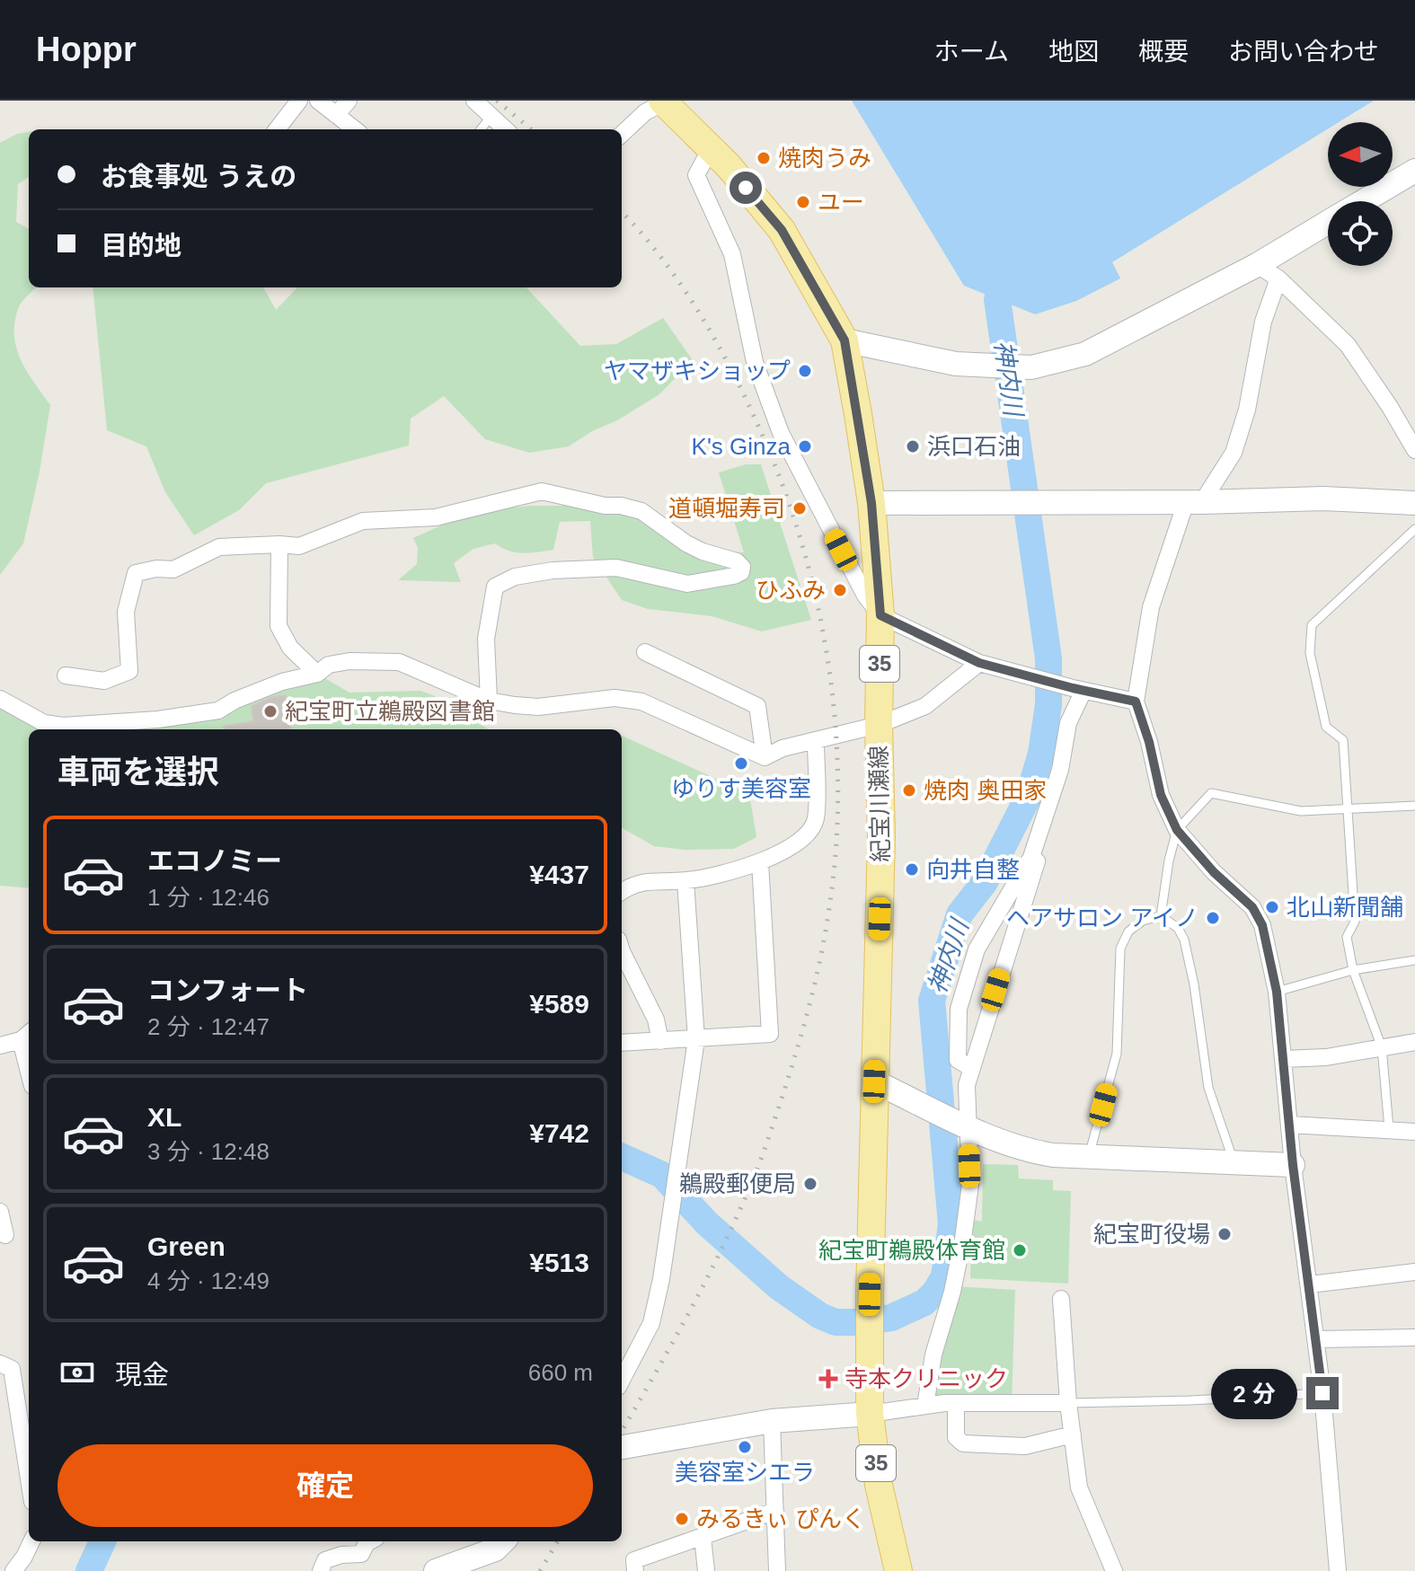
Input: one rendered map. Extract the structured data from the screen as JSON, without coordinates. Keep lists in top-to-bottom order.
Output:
{
  "streets": {
    "main road": ["35", "紀宝川瀬線"]
  },
  "water": ["神内川"],
  "places": {
    "other": [
      "焼肉うみ",
      "ユー",
      "ヤマザキショップ",
      "K's Ginza",
      "浜口石油",
      "道頓堀寿司",
      "ひふみ",
      "紀宝町立鵜殿図書館",
      "ゆりす美容室",
      "焼肉 奥田家",
      "向井自整",
      "北山新聞舗",
      "ヘアサロン アイノ",
      "鵜殿郵便局",
      "紀宝町役場",
      "紀宝町鵜殿体育館",
      "美容室シエラ",
      "みるきぃ ぴんく"
    ],
    "health": ["寺本クリニック"]
  },
  "north": "left",
  "page": {
    "header": "Hoppr",
    "nav": [
      "ホーム",
      "地図",
      "概要",
      "お問い合わせ"
    ],
    "banner": ["お食事処 うえの", "目的地"],
    "heading": "車両を選択",
    "list": [
      {
        "name": "エコノミー",
        "note": "1 分 · 12:46",
        "value": "¥437"
      },
      {
        "name": "コンフォート",
        "note": "2 分 · 12:47",
        "value": "¥589"
      },
      {
        "name": "XL",
        "note": "3 分 · 12:48",
        "value": "¥742"
      },
      {
        "name": "Green",
        "note": "4 分 · 12:49",
        "value": "¥513"
      }
    ],
    "pay": ["現金", "660 m"],
    "bubble": "2 分",
    "buttons": "確定"
  }
}
